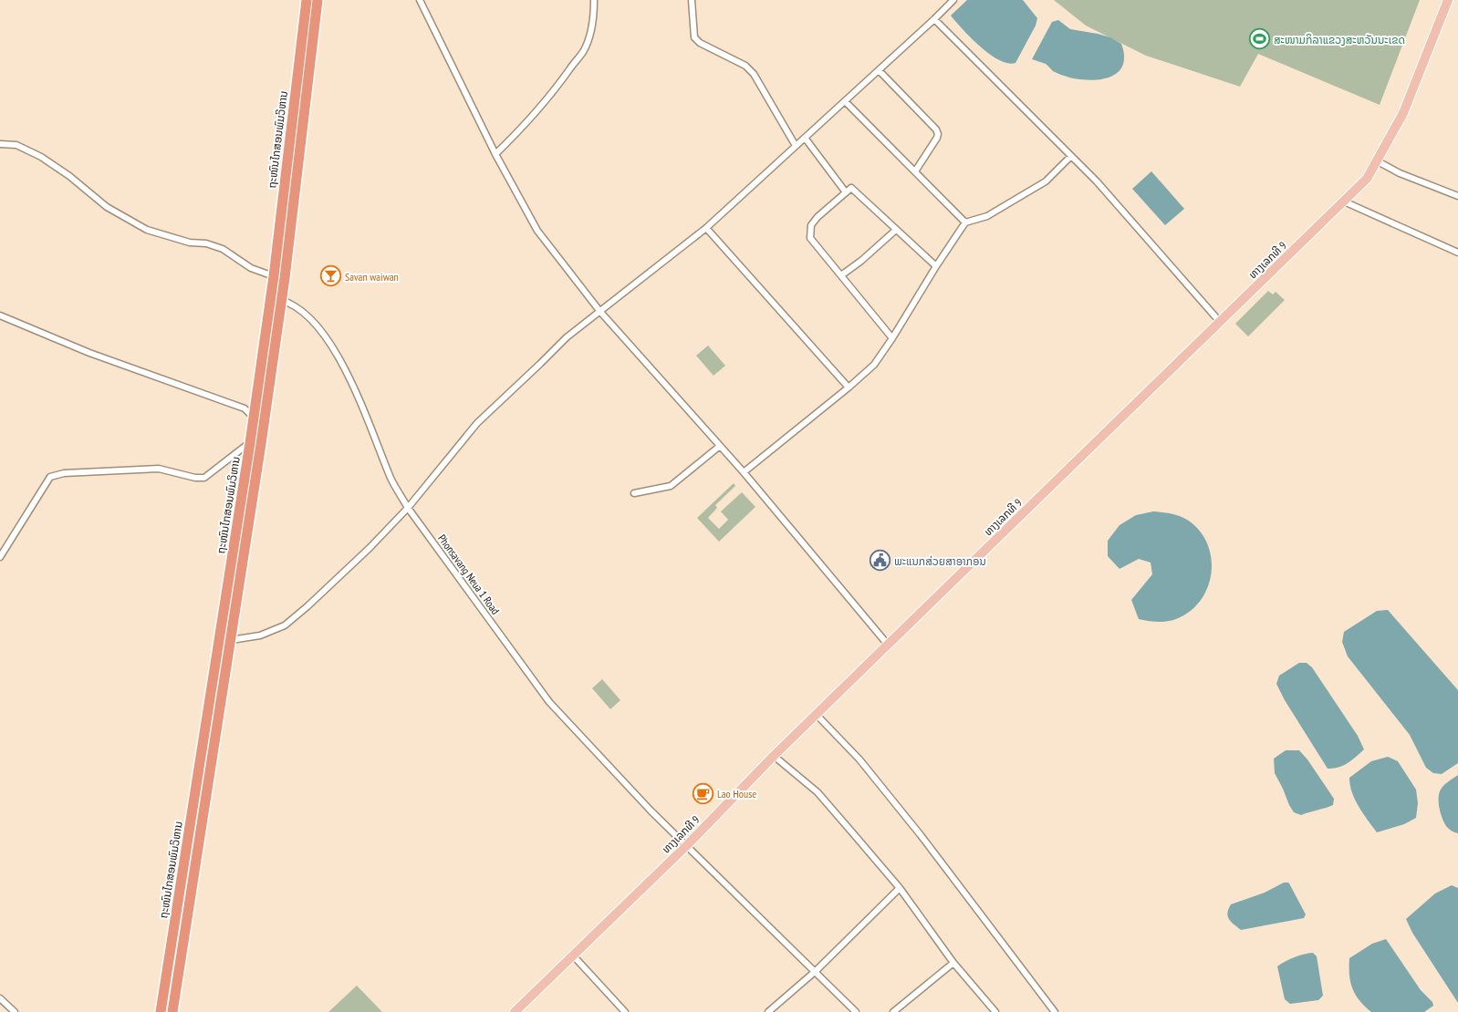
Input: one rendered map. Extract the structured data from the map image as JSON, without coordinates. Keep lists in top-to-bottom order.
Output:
{
  "streets": {
    "highway": ["ຖະໜົນໄກສອນພົມວິຫານ"],
    "main road": ["ທາງເລກທີ 9"],
    "street": ["Phonsavang Neua 1 Road"]
  },
  "crossings": [
    ["ຖະໜົນໄກສອນພົມວິຫານ", "Phonsavang Neua 1 Road"],
    ["ທາງເລກທີ 9", "Phonsavang Neua 1 Road"]
  ],
  "places": {
    "sports": ["ສະໜາມກິລາແຂວງສະຫວັນນະເຂດ"],
    "bar": ["Savan waiwan"],
    "public building": ["ພະແນກສ່ວຍສາອາກອນ"],
    "cafe": ["Lao House"]
  }
}
